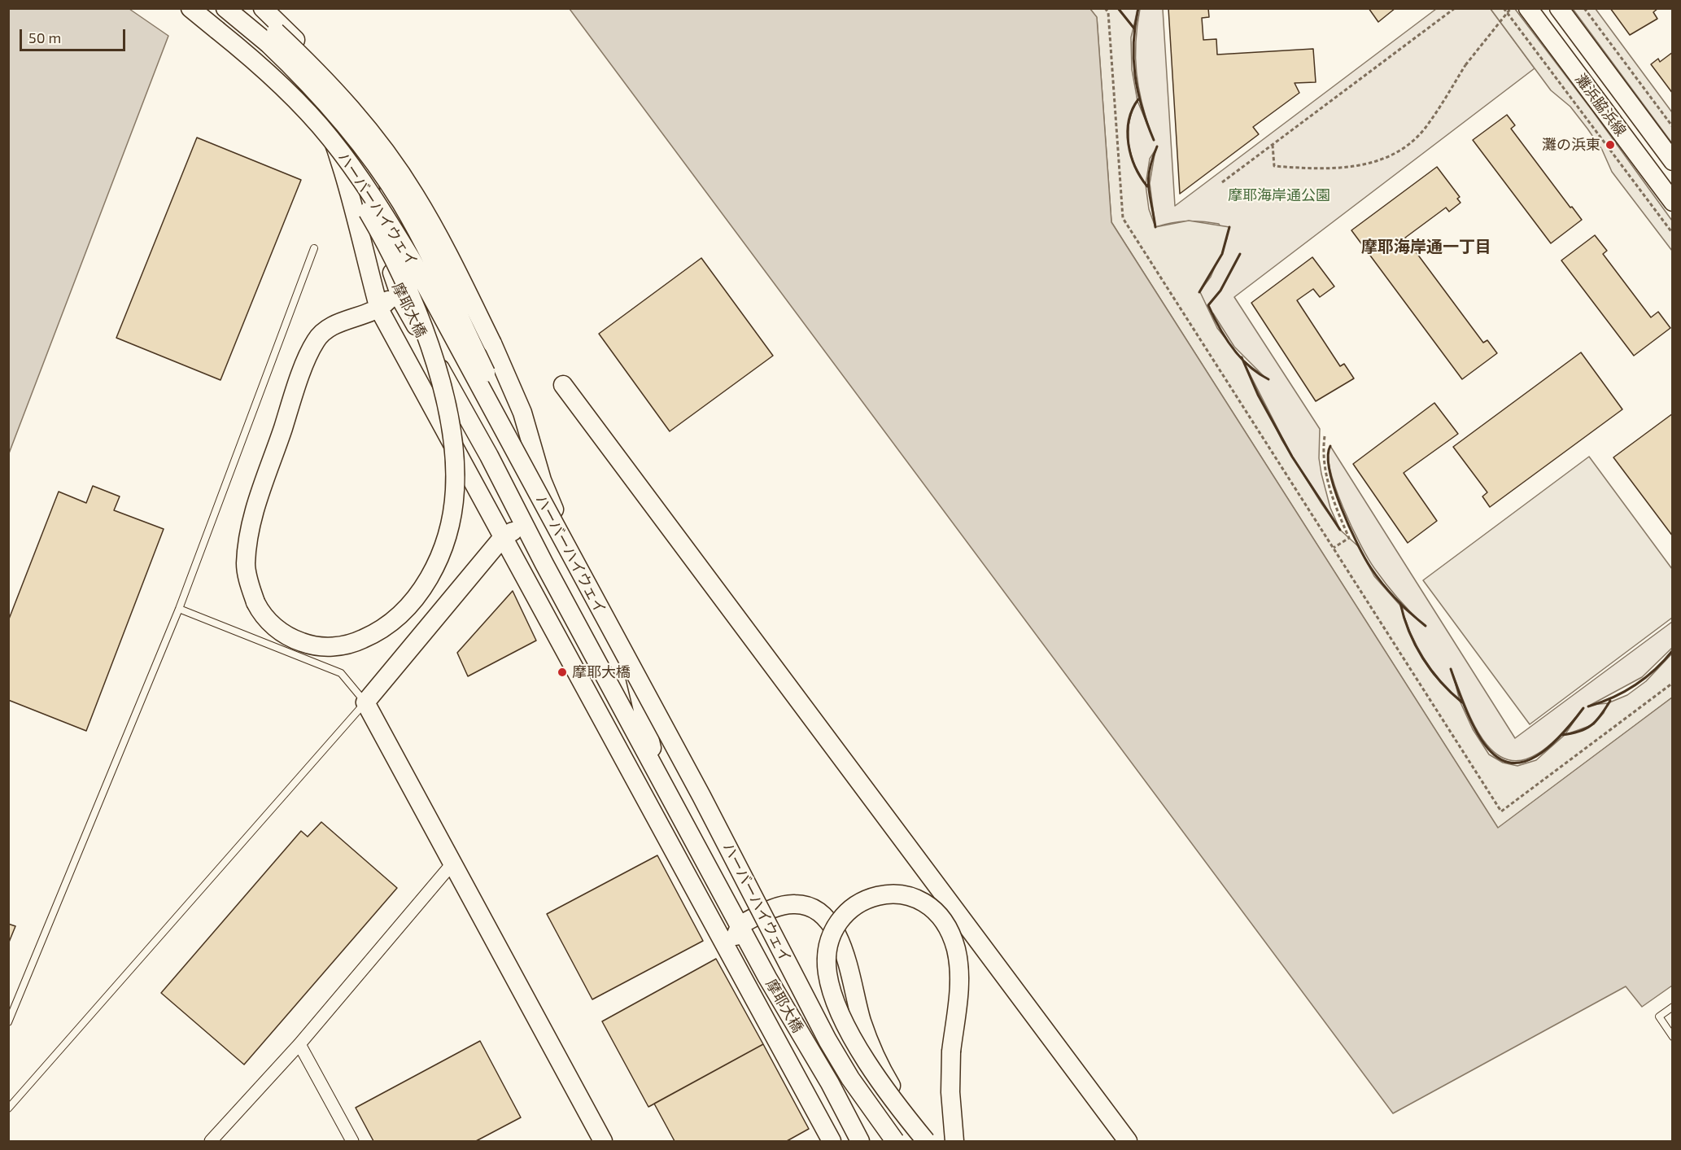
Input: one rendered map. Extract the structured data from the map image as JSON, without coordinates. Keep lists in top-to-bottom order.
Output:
{
  "streets": {
    "street": ["灘浜脇浜線", "ハーバーハイウェイ", "摩耶大橋"]
  },
  "districts": ["摩耶海岸通一丁目"],
  "parks": ["摩耶海岸通公園"],
  "places": ["灘の浜東", "摩耶大橋"],
  "scale_bar": "50 m"
}
